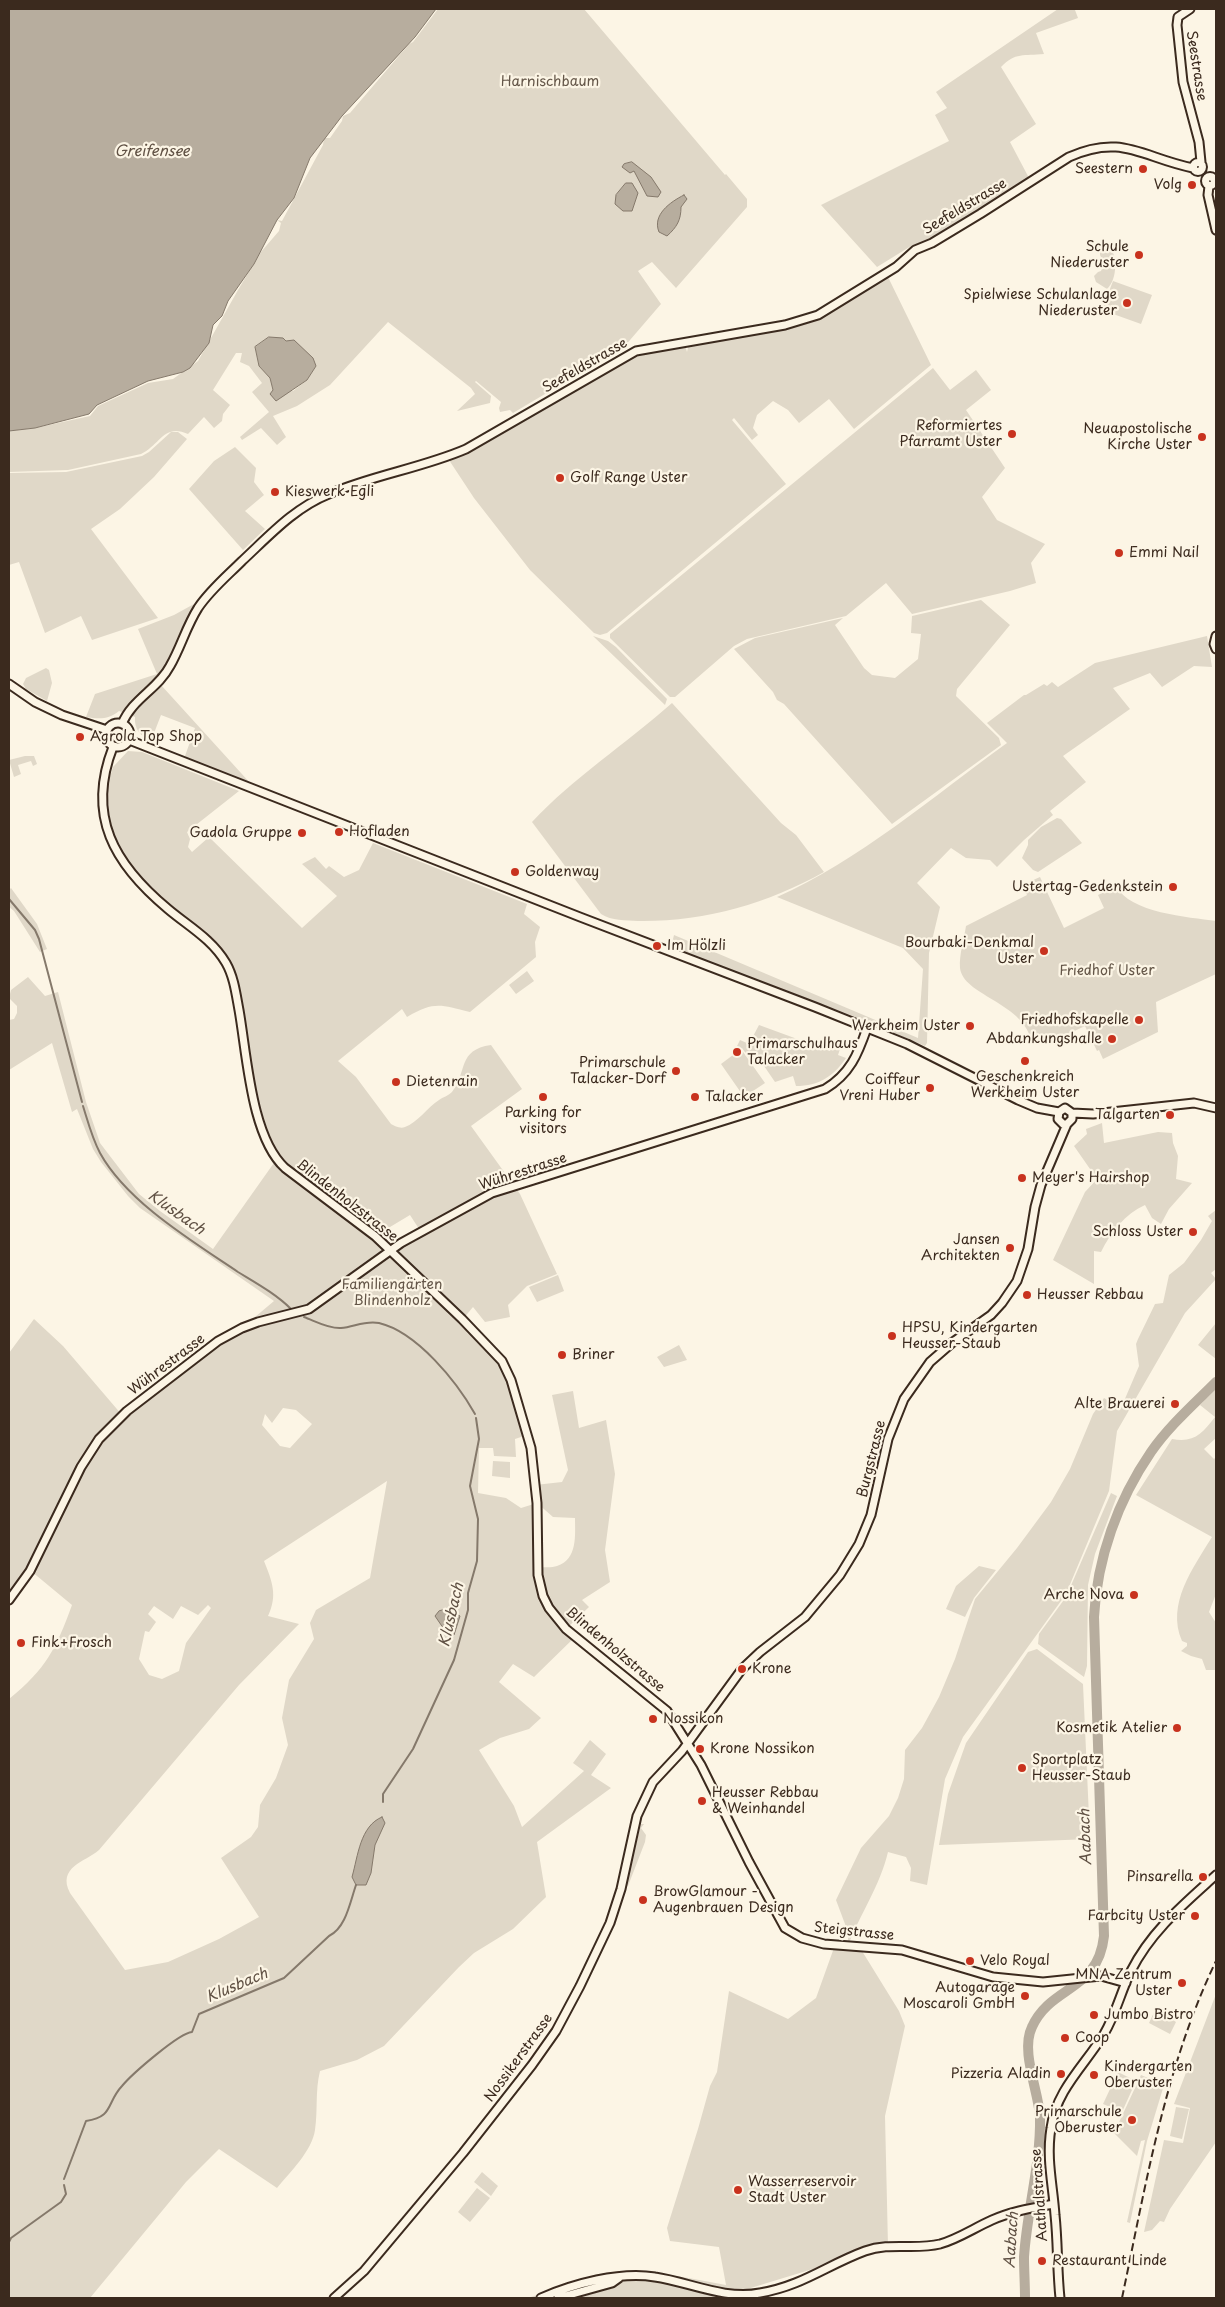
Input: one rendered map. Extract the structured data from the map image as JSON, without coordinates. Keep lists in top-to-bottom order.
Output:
{
  "streets": {
    "street": [
      "Seestrasse",
      "Seefeldstrasse",
      "Wührestrasse",
      "Blindenholzstrasse",
      "Burgstrasse",
      "Steigstrasse",
      "Nossikerstrasse",
      "Aathalstrasse"
    ]
  },
  "crossings": [
    ["Seefeldstrasse", "Blindenholzstrasse"],
    ["Wührestrasse", "Blindenholzstrasse"],
    ["Blindenholzstrasse", "Burgstrasse"],
    ["Blindenholzstrasse", "Steigstrasse"],
    ["Blindenholzstrasse", "Nossikerstrasse"],
    ["Burgstrasse", "Steigstrasse"],
    ["Burgstrasse", "Nossikerstrasse"],
    ["Steigstrasse", "Nossikerstrasse"],
    ["Steigstrasse", "Aathalstrasse"]
  ],
  "water": ["Greifensee", "Klusbach", "Aabach"],
  "parks": ["Harnischbaum", "Friedhof Uster", "Familiengärten Blindenholz"],
  "places": [
    "Seestern",
    "Volg",
    "Schule Niederuster",
    "Spielwiese Schulanlage Niederuster",
    "Reformiertes Pfarramt Uster",
    "Neuapostolische Kirche Uster",
    "Golf Range Uster",
    "Kieswerk Egli",
    "Emmi Nail",
    "Agrola Top Shop",
    "Hofladen",
    "Gadola Gruppe",
    "Goldenway",
    "Ustertag-Gedenkstein",
    "Im Hölzli",
    "Bourbaki-Denkmal Uster",
    "Friedhofskapelle",
    "Werkheim Uster",
    "Abdankungshalle",
    "Primarschulhaus Talacker",
    "Geschenkreich Werkheim Uster",
    "Primarschule Talacker-Dorf",
    "Dietenrain",
    "Coiffeur Vreni Huber",
    "Parking for visitors",
    "Talacker",
    "Talgarten",
    "Meyer's Hairshop",
    "Schloss Uster",
    "Jansen Architekten",
    "Heusser Rebbau",
    "HPSU, Kindergarten Heusser-Staub",
    "Briner",
    "Alte Brauerei",
    "Arche Nova",
    "Fink+Frosch",
    "Krone",
    "Nossikon",
    "Kosmetik Atelier",
    "Krone Nossikon",
    "Sportplatz Heusser-Staub",
    "Heusser Rebbau & Weinhandel",
    "Pinsarella",
    "BrowGlamour - Augenbrauen Design",
    "Farbcity Uster",
    "Velo Royal",
    "MNA Zentrum Uster",
    "Autogarage Moscaroli GmbH",
    "Jumbo Bistro",
    "Coop",
    "Pizzeria Aladin",
    "Kindergarten Oberuster",
    "Primarschule Oberuster",
    "Wasserreservoir Stadt Uster",
    "Restaurant Linde"
  ]
}
